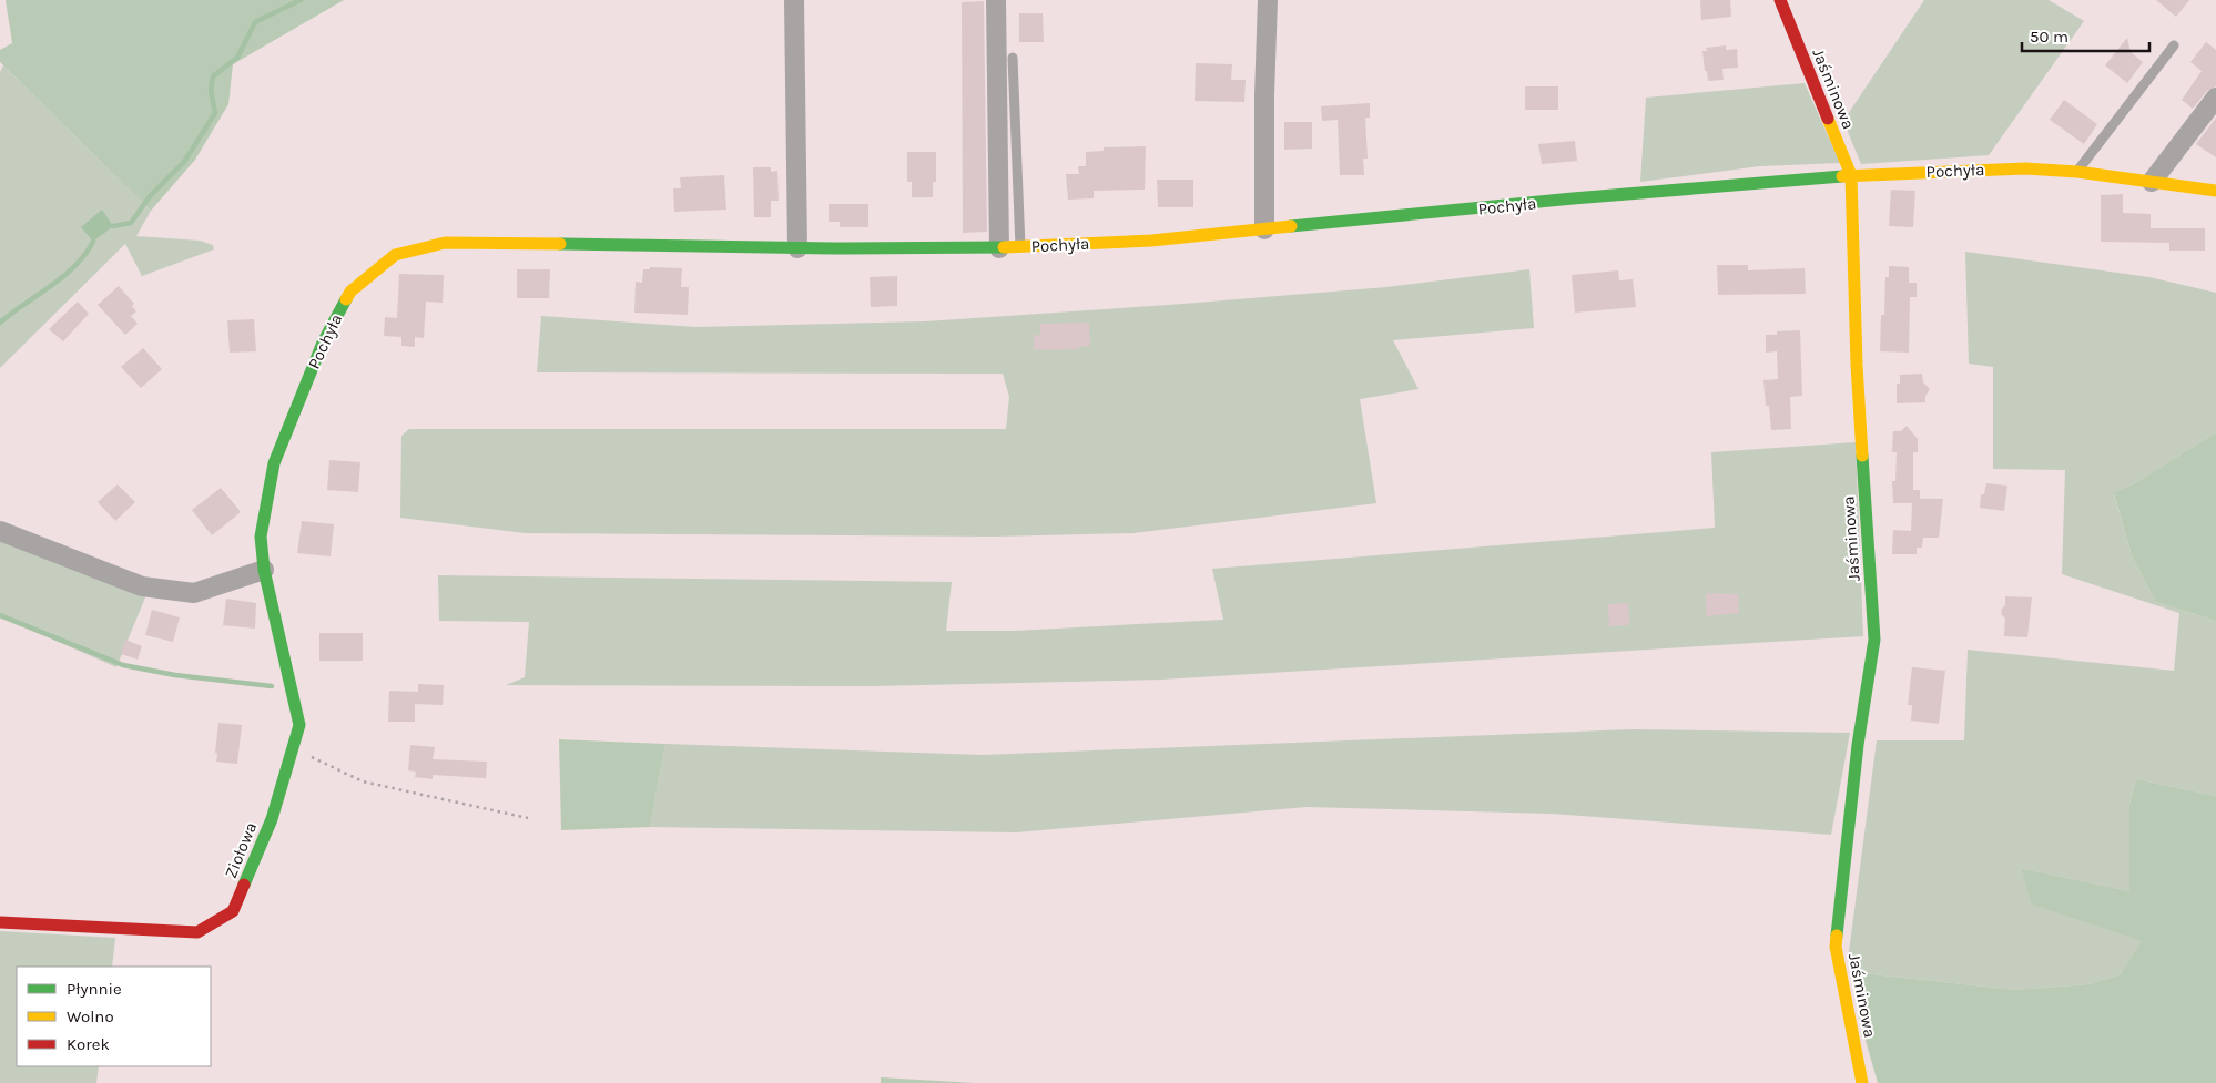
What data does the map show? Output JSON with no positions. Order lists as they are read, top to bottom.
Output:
{
  "streets": {
    "street": ["Jaśminowa", "Pochyła", "Ziołowa"]
  },
  "crossings": [
    ["Jaśminowa", "Pochyła"],
    ["Pochyła", "Ziołowa"]
  ],
  "legend": ["Płynnie", "Wolno", "Korek"],
  "scale_bar": "50 m"
}
